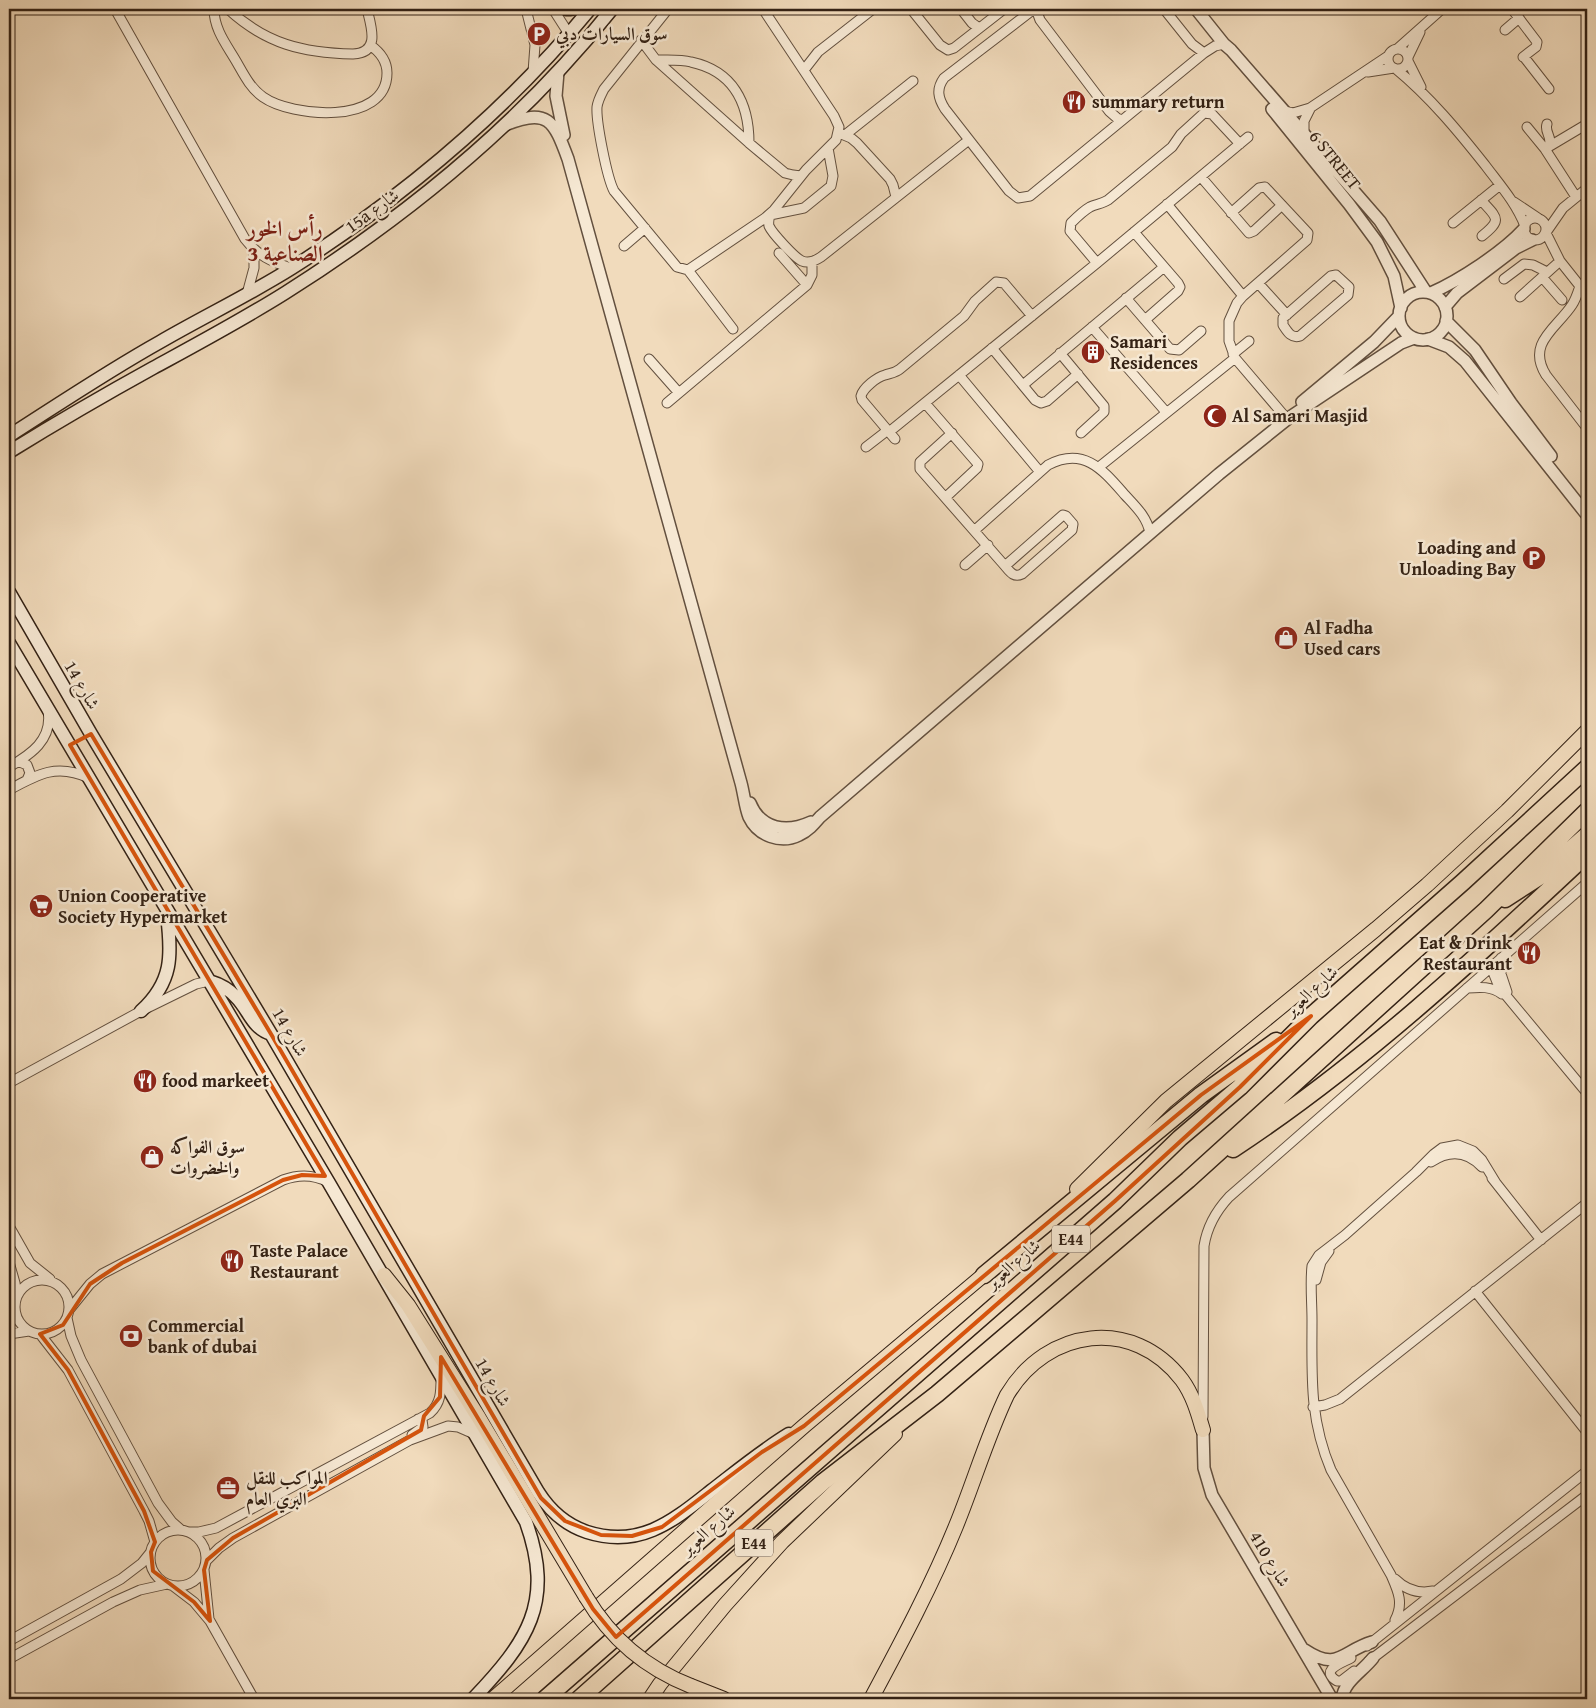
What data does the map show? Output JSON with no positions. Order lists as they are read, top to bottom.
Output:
{
  "streets": {
    "highway": ["شارع العوير", "E44"],
    "main road": ["15a شارع", "شارع 14"],
    "street": ["6 STREET", "شارع 410"]
  },
  "districts": ["رأس الخور الصناعية 3"],
  "places": {
    "parking": ["سوق السيارات دبي", "Loading and Unloading Bay"],
    "restaurant": [
      "summary return",
      "Eat & Drink Restaurant",
      "food markeet",
      "Taste Palace Restaurant"
    ],
    "building": ["Samari Residences"],
    "mosque": ["Al Samari Masjid"],
    "shop": ["Al Fadha Used cars", "سوق الفواكه والخضروات"],
    "supermarket": ["Union Cooperative Society Hypermarket"],
    "bank": ["Commercial bank of dubai"],
    "office": ["المواكب للنقل البري العام"]
  }
}
